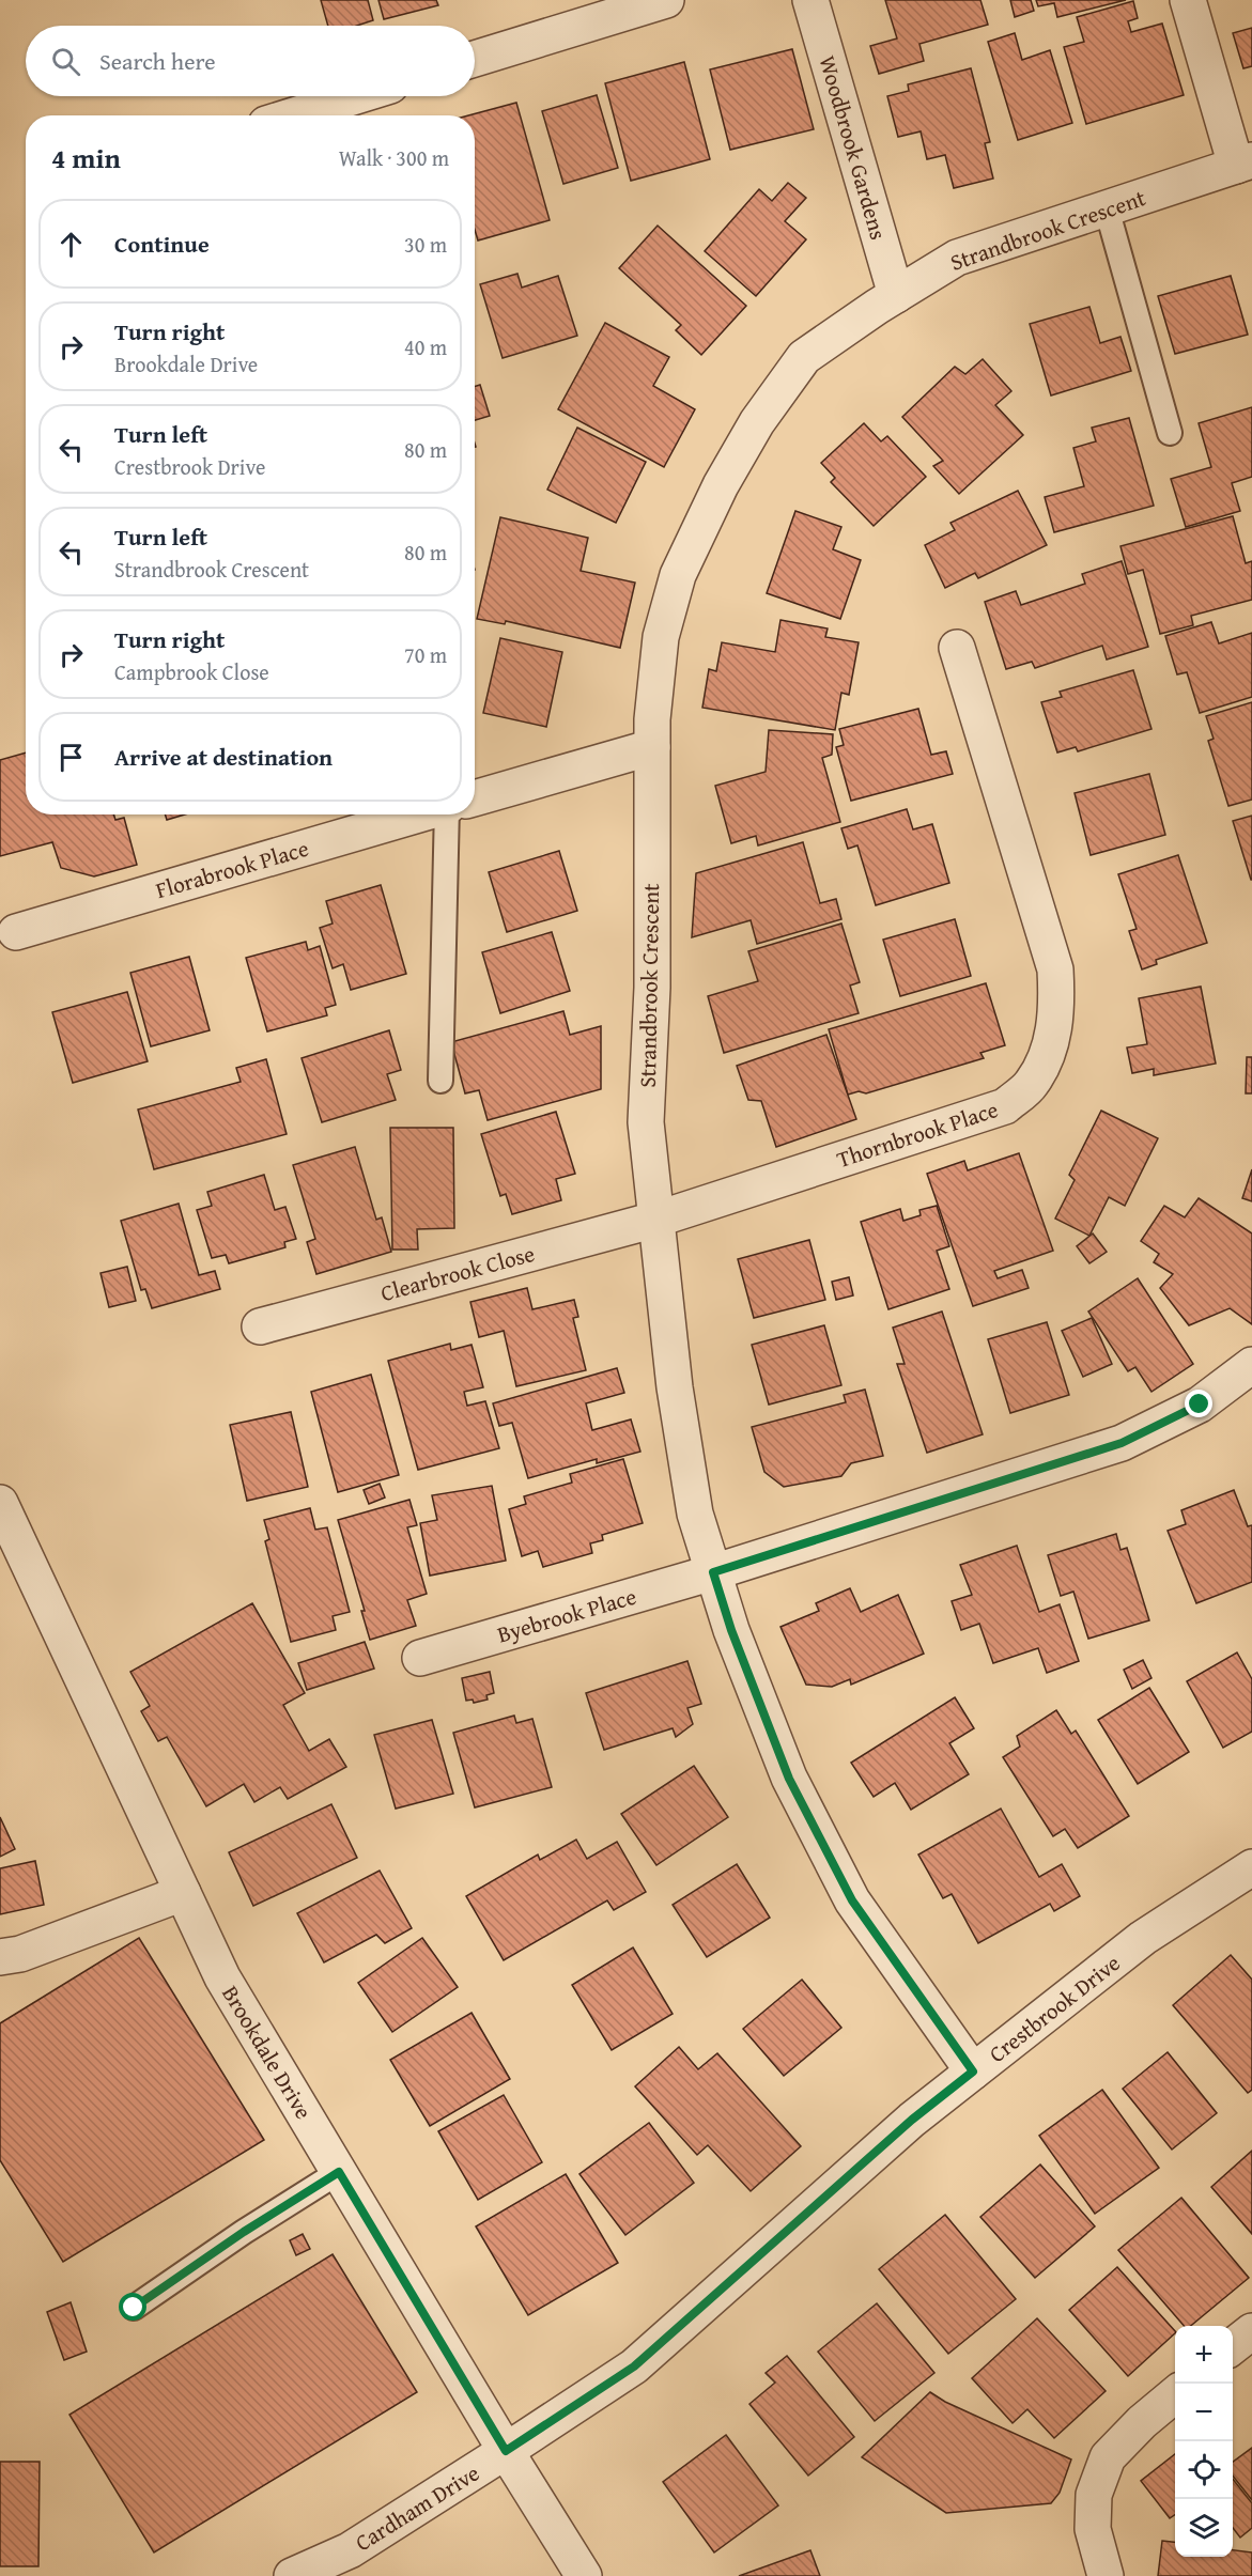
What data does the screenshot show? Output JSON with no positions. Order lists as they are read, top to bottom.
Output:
{
  "streets": {
    "street": [
      "Woodbrook Gardens",
      "Strandbrook Crescent",
      "Florabrook Place",
      "Thornbrook Place",
      "Clearbrook Close",
      "Byebrook Place",
      "Crestbrook Drive",
      "Brookdale Drive",
      "Cardham Drive"
    ]
  },
  "crossings": [
    ["Woodbrook Gardens", "Strandbrook Crescent"],
    ["Strandbrook Crescent", "Thornbrook Place"],
    ["Strandbrook Crescent", "Clearbrook Close"],
    ["Strandbrook Crescent", "Byebrook Place"],
    ["Strandbrook Crescent", "Crestbrook Drive"],
    ["Thornbrook Place", "Clearbrook Close"],
    ["Crestbrook Drive", "Brookdale Drive"],
    ["Crestbrook Drive", "Cardham Drive"],
    ["Brookdale Drive", "Cardham Drive"]
  ],
  "page": {
    "search": "Search here",
    "heading": ["4 min", "Walk · 300 m"],
    "list": [
      ["Continue", "30 m"],
      ["Turn right", "Brookdale Drive", "40 m"],
      ["Turn left", "Crestbrook Drive", "80 m"],
      ["Turn left", "Strandbrook Crescent", "80 m"],
      ["Turn right", "Campbrook Close", "70 m"],
      "Arrive at destination"
    ],
    "map_buttons": ["+", "−"]
  }
}
